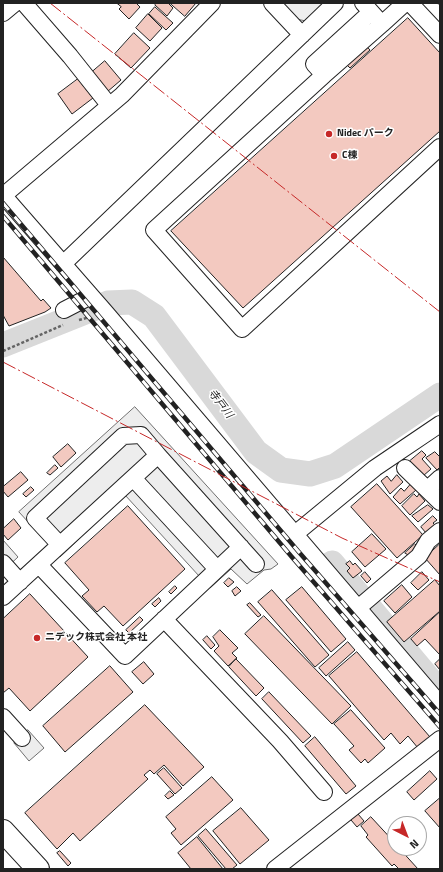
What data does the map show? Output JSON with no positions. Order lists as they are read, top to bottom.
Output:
{
  "water": ["寺戸川"],
  "places": ["Nidec パーク", "C棟", "ニデック株式会社 本社"],
  "north": "bottom right"
}
